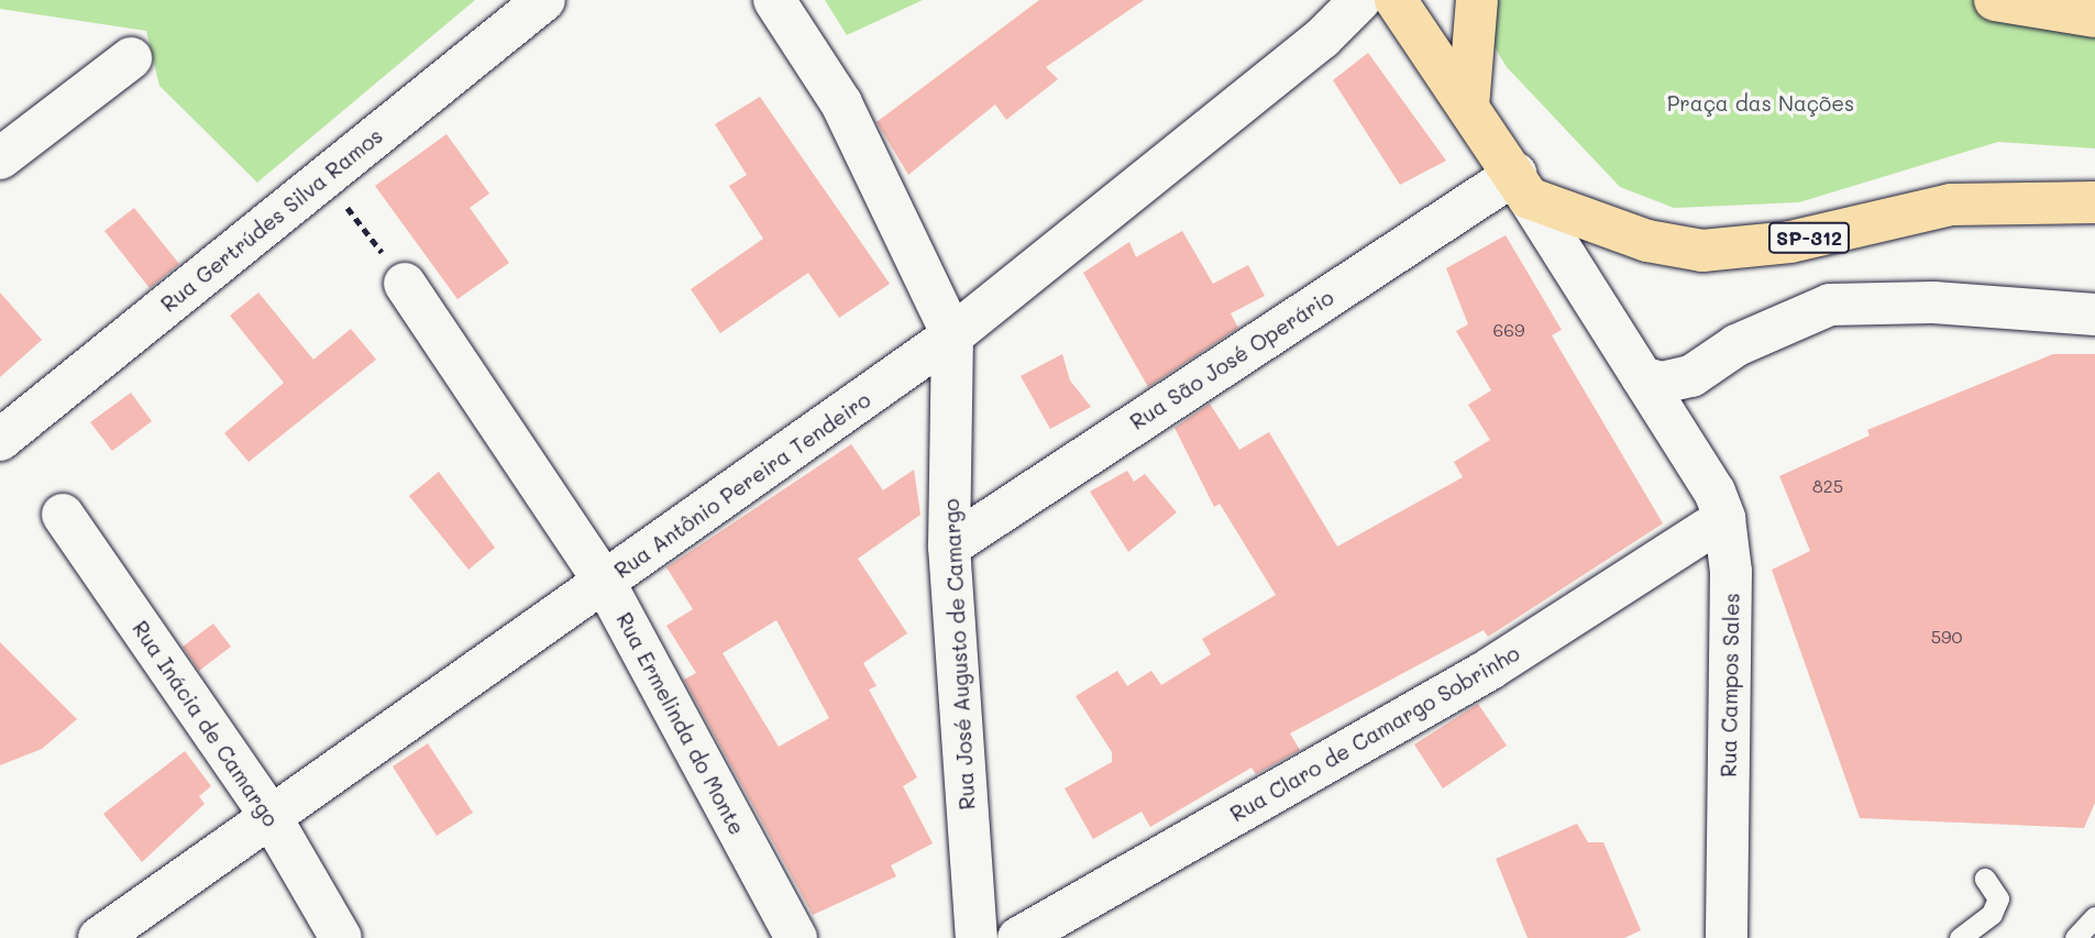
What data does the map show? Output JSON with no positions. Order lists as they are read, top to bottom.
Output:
{
  "streets": {
    "main road": ["SP-312"],
    "street": [
      "Rua Gertrúdes Silva Ramos",
      "Rua São José Operário",
      "Rua Antônio Pereira Tendeiro",
      "Rua José Augusto de Camargo",
      "Rua Campos Sales",
      "Rua Inácia de Camargo",
      "Rua Ermelinda do Monte",
      "Rua Claro de Camargo Sobrinho"
    ]
  },
  "crossings": [
    ["SP-312", "Rua São José Operário"],
    ["Rua São José Operário", "Rua José Augusto de Camargo"],
    ["Rua Antônio Pereira Tendeiro", "Rua José Augusto de Camargo"],
    ["Rua Antônio Pereira Tendeiro", "Rua Inácia de Camargo"],
    ["Rua Antônio Pereira Tendeiro", "Rua Ermelinda do Monte"],
    ["Rua Campos Sales", "Rua Claro de Camargo Sobrinho"]
  ],
  "parks": ["Praça das Nações"],
  "house_numbers": ["669", "825", "590"]
}
